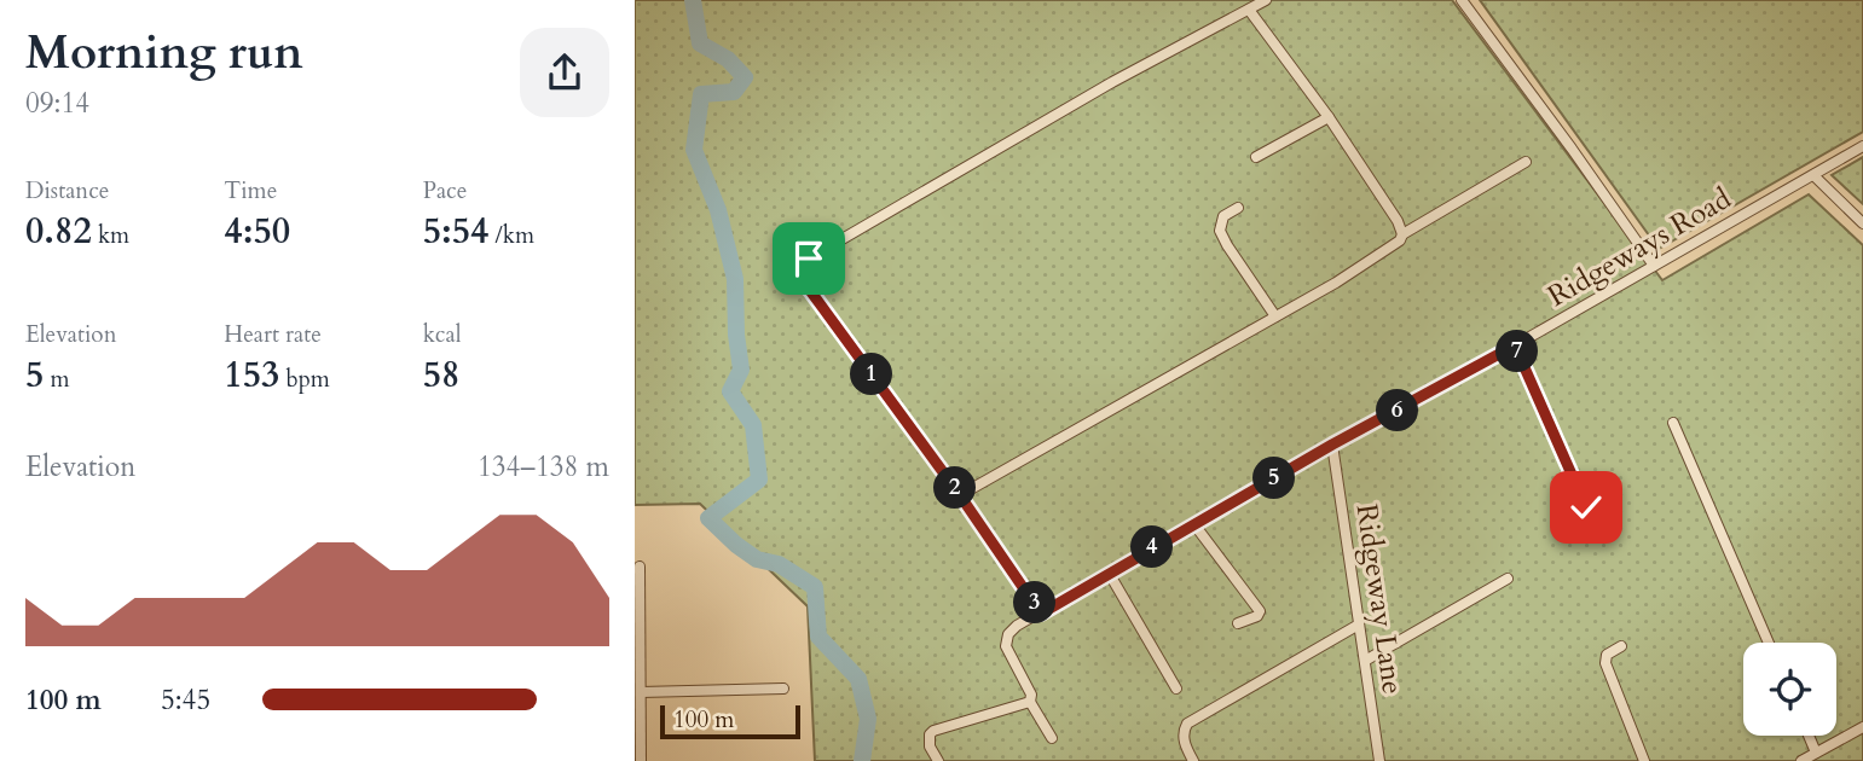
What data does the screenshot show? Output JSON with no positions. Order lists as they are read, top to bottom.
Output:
{
  "streets": {
    "street": ["Ridgeways Road", "Ridgeway Lane"]
  },
  "crossings": [
    ["Ridgeways Road", "Ridgeway Lane"]
  ],
  "scale_bar": "100 m",
  "page": {
    "heading": ["Morning run", "09:14"],
    "stats": [
      ["Distance", "0.82 km"],
      ["Time", "4:50"],
      ["Pace", "5:54 /km"],
      ["Elevation", "5 m"],
      ["Heart rate", "153 bpm"],
      ["kcal", "58"]
    ],
    "pins": [
      "7",
      "1",
      "6",
      "5",
      "2",
      "4",
      "3"
    ],
    "chart": ["Elevation", "134–138 m"],
    "list": [
      {
        "name": "100 m",
        "note": "5:45"
      }
    ],
    "scale": "100 m"
  }
}
